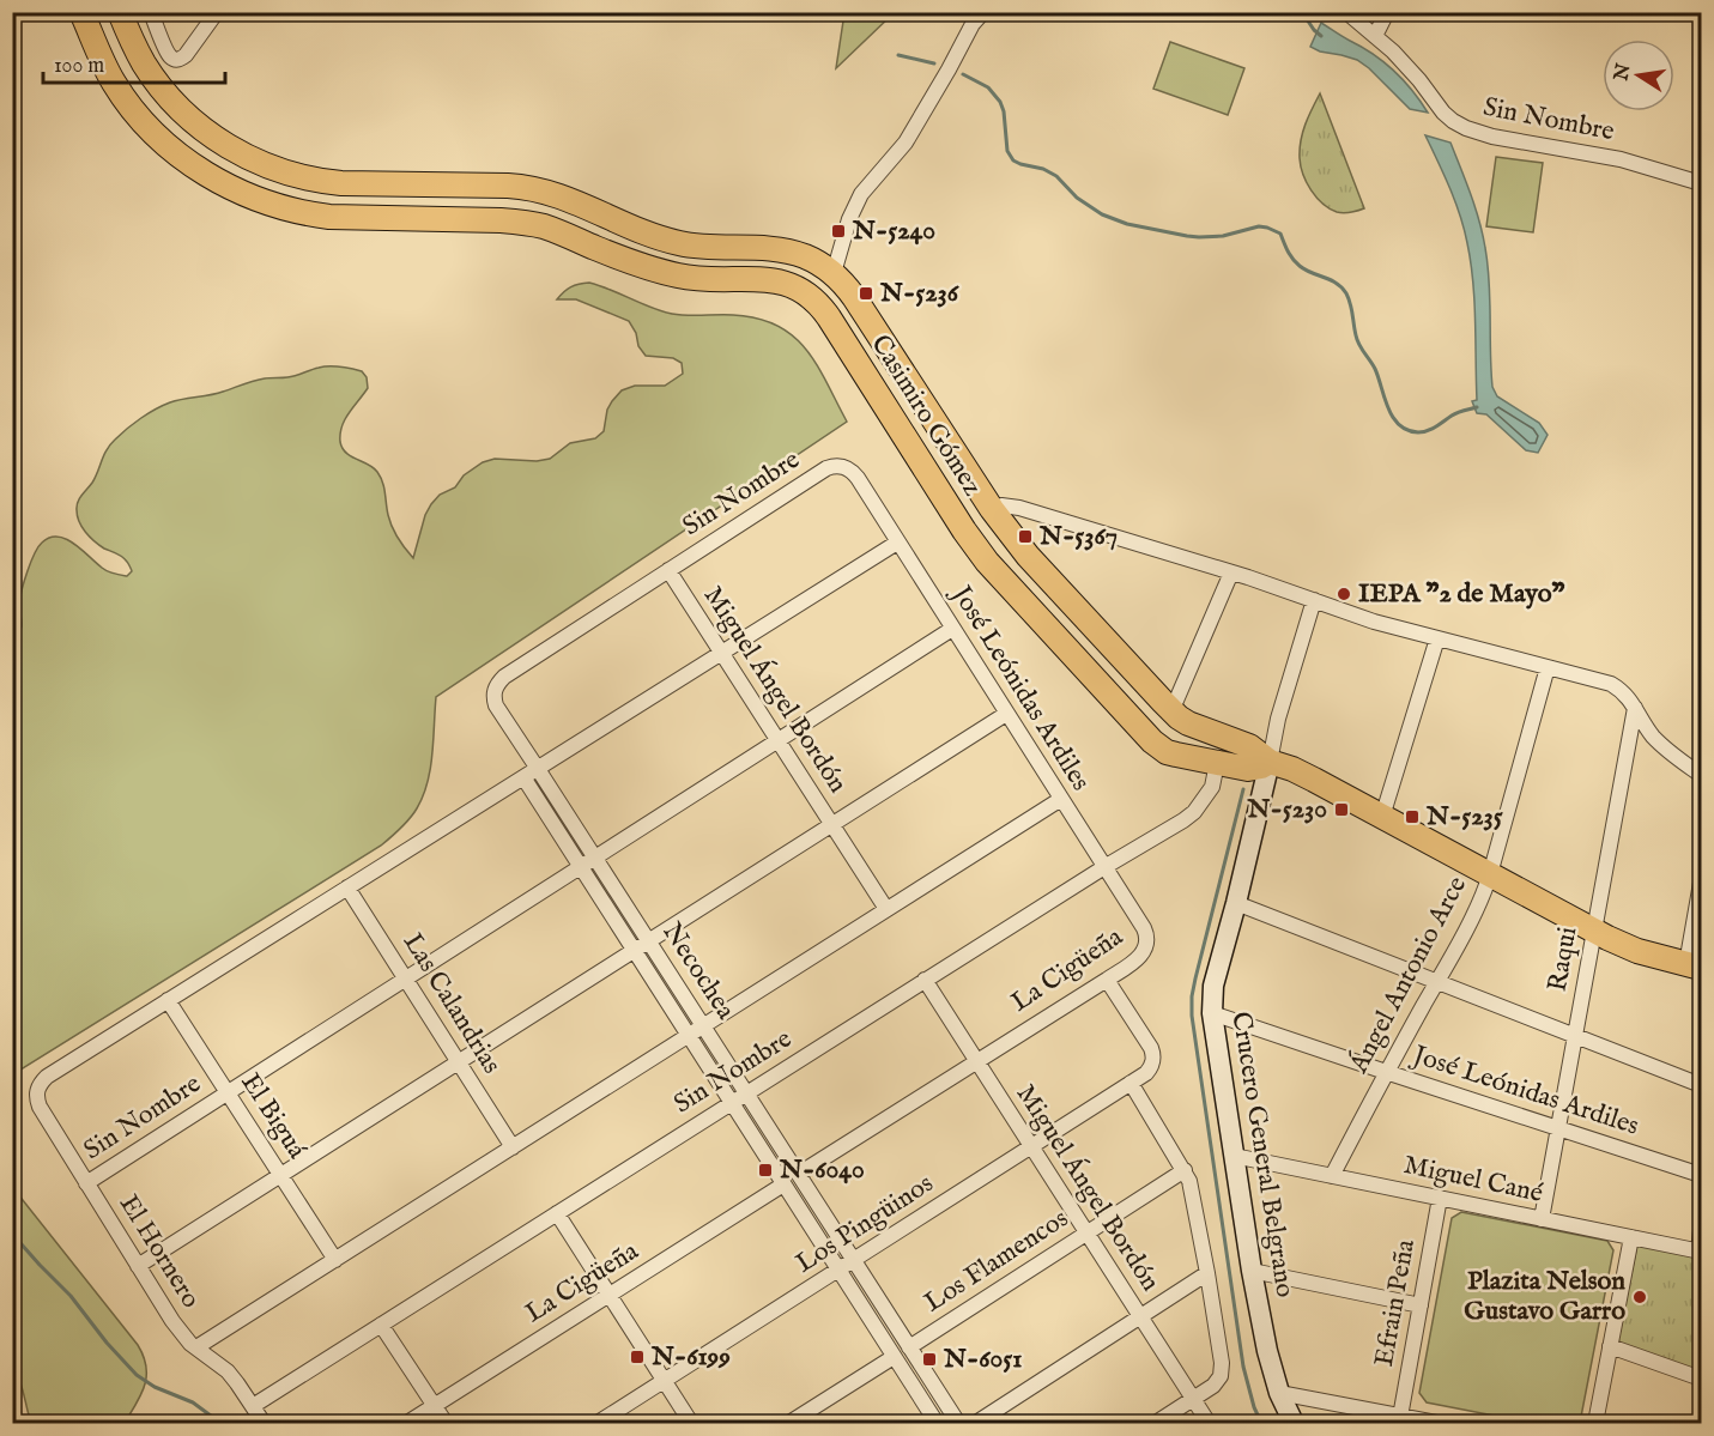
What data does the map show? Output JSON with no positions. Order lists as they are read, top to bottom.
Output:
{
  "streets": {
    "main road": ["Casimiro Gómez"],
    "street": [
      "Sin Nombre",
      "José Leónidas Ardiles",
      "Miguel Ángel Bordón",
      "Raqui",
      "La Cigüeña",
      "Necochea",
      "Ángel Antonio Arce",
      "Las Calandrias",
      "El Biguá",
      "Crucero General Belgrano",
      "Miguel Cané",
      "Los Pingüinos",
      "El Hornero",
      "Los Flamencos",
      "Efrain Peña"
    ]
  },
  "crossings": [
    ["Sin Nombre", "Casimiro Gómez"],
    ["Sin Nombre", "José Leónidas Ardiles"],
    ["Sin Nombre", "Miguel Ángel Bordón"],
    ["Sin Nombre", "Necochea"],
    ["Sin Nombre", "Las Calandrias"],
    ["Sin Nombre", "El Biguá"],
    ["Sin Nombre", "El Hornero"],
    ["Casimiro Gómez", "Raqui"],
    ["Casimiro Gómez", "Ángel Antonio Arce"],
    ["Casimiro Gómez", "Crucero General Belgrano"],
    ["José Leónidas Ardiles", "Raqui"],
    ["José Leónidas Ardiles", "La Cigüeña"],
    ["José Leónidas Ardiles", "Ángel Antonio Arce"],
    ["José Leónidas Ardiles", "Crucero General Belgrano"],
    ["Miguel Ángel Bordón", "La Cigüeña"],
    ["Miguel Ángel Bordón", "Los Pingüinos"],
    ["Miguel Ángel Bordón", "Los Flamencos"],
    ["Raqui", "Miguel Cané"],
    ["La Cigüeña", "Necochea"],
    ["La Cigüeña", "Los Pingüinos"],
    ["Necochea", "Los Pingüinos"],
    ["Necochea", "Los Flamencos"],
    ["Ángel Antonio Arce", "Miguel Cané"],
    ["El Biguá", "El Hornero"],
    ["Crucero General Belgrano", "Miguel Cané"],
    ["Miguel Cané", "Efrain Peña"]
  ],
  "places": {
    "transit": [
      "N-5240",
      "N-5236",
      "N-5367",
      "N-5230",
      "N-5235",
      "N-6040",
      "N-6199",
      "N-6051"
    ],
    "other": ["IEPA \"2 de Mayo\"", "Plazita Nelson Gustavo Garro"]
  },
  "scale_bar": "100 m",
  "north": "left"
}
